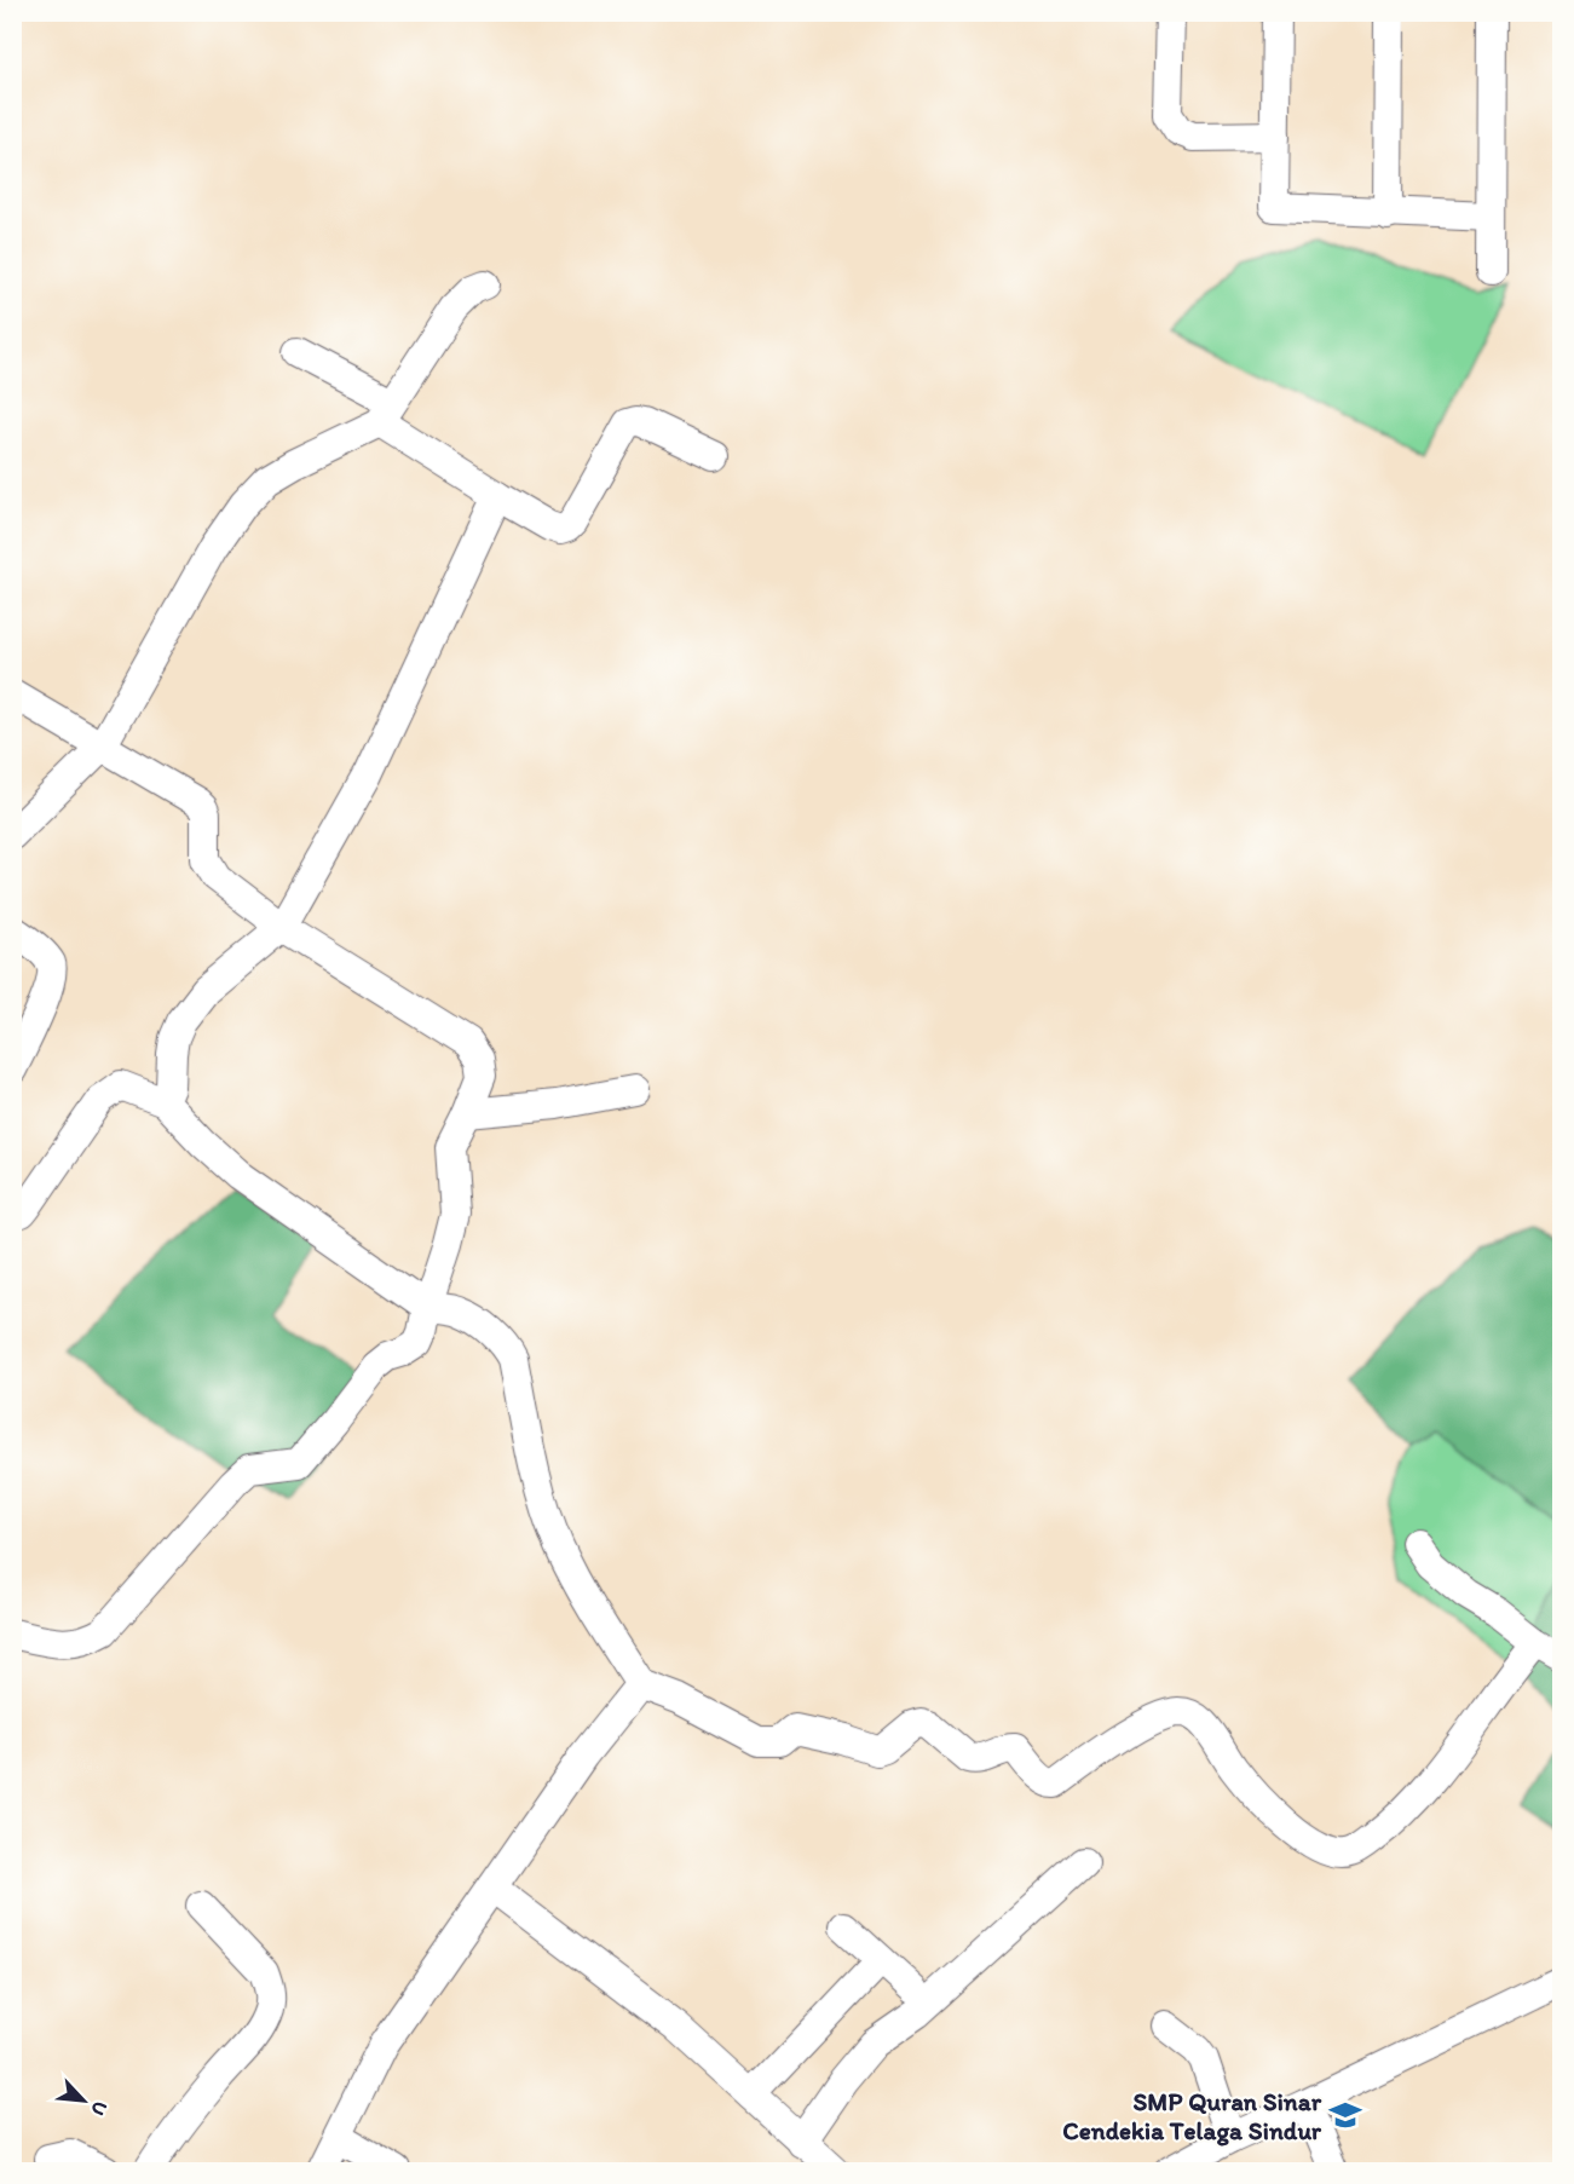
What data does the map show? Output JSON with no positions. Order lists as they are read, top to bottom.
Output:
{
  "places": {
    "school or university": ["SMP Quran Sinar Cendekia Telaga Sindur"]
  },
  "north": "bottom right"
}
